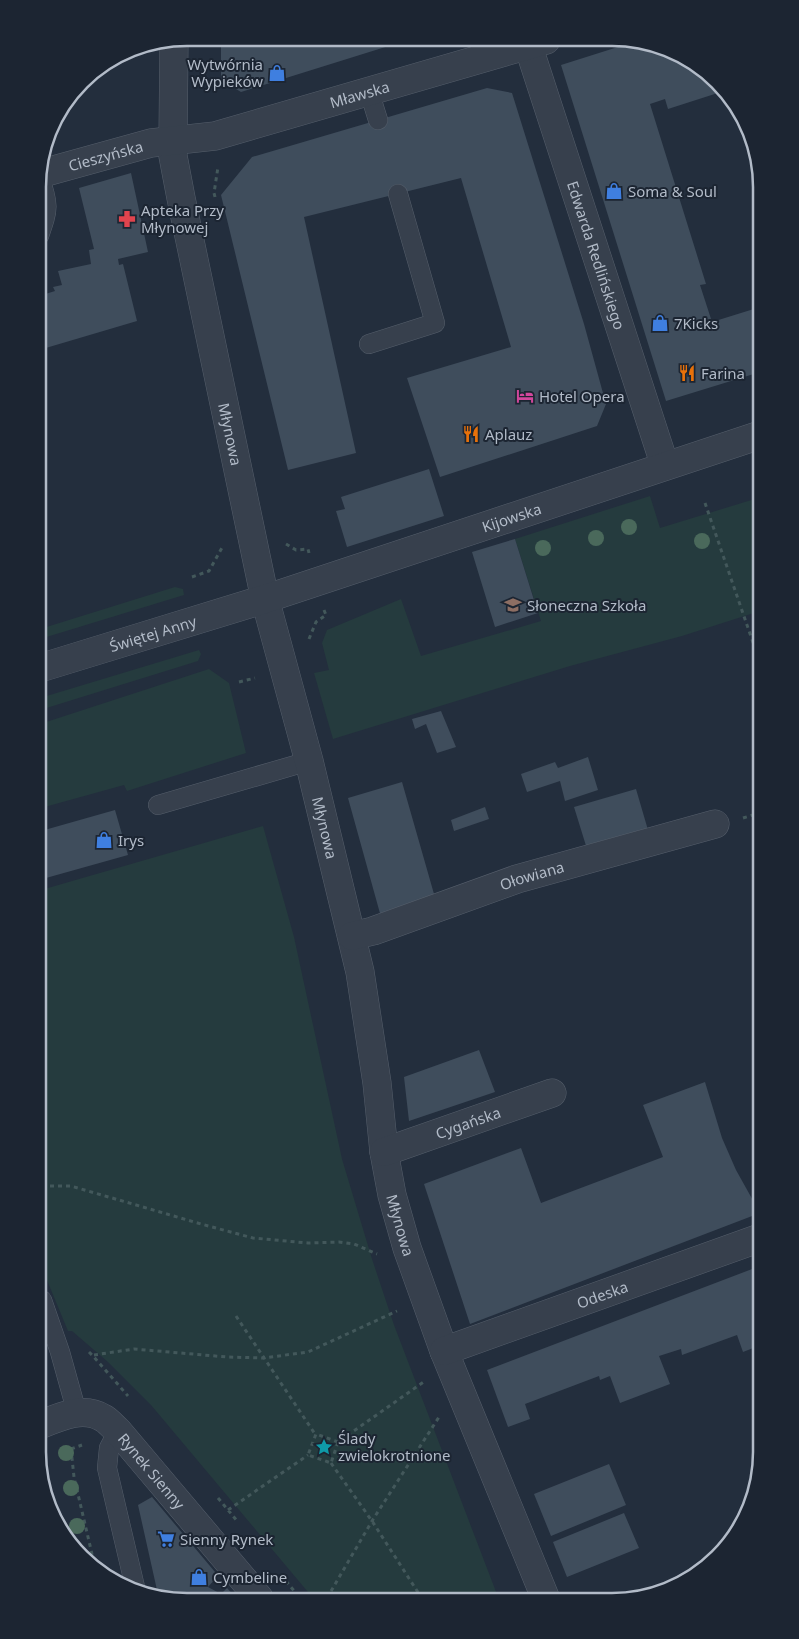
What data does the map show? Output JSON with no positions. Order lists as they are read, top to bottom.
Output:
{
  "streets": {
    "street": [
      "Mławska",
      "Cieszyńska",
      "Edwarda Redlińskiego",
      "Młynowa",
      "Kijowska",
      "Świętej Anny",
      "Ołowiana",
      "Cygańska",
      "Odeska",
      "Rynek Sienny"
    ]
  },
  "crossings": [
    ["Mławska", "Cieszyńska"],
    ["Mławska", "Młynowa"],
    ["Cieszyńska", "Młynowa"],
    ["Edwarda Redlińskiego", "Kijowska"],
    ["Młynowa", "Kijowska"],
    ["Młynowa", "Świętej Anny"],
    ["Młynowa", "Ołowiana"],
    ["Młynowa", "Cygańska"],
    ["Młynowa", "Odeska"],
    ["Kijowska", "Świętej Anny"]
  ],
  "places": {
    "shop": [
      "Wytwórnia Wypieków",
      "Soma & Soul",
      "7Kicks",
      "Irys",
      "Cymbeline"
    ],
    "pharmacy": ["Apteka Przy Młynowej"],
    "restaurant": ["Farina", "Aplauz"],
    "hotel": ["Hotel Opera"],
    "school or university": ["Słoneczna Szkoła"],
    "place": ["Ślady zwielokrotnione"],
    "supermarket": ["Sienny Rynek"]
  }
}
